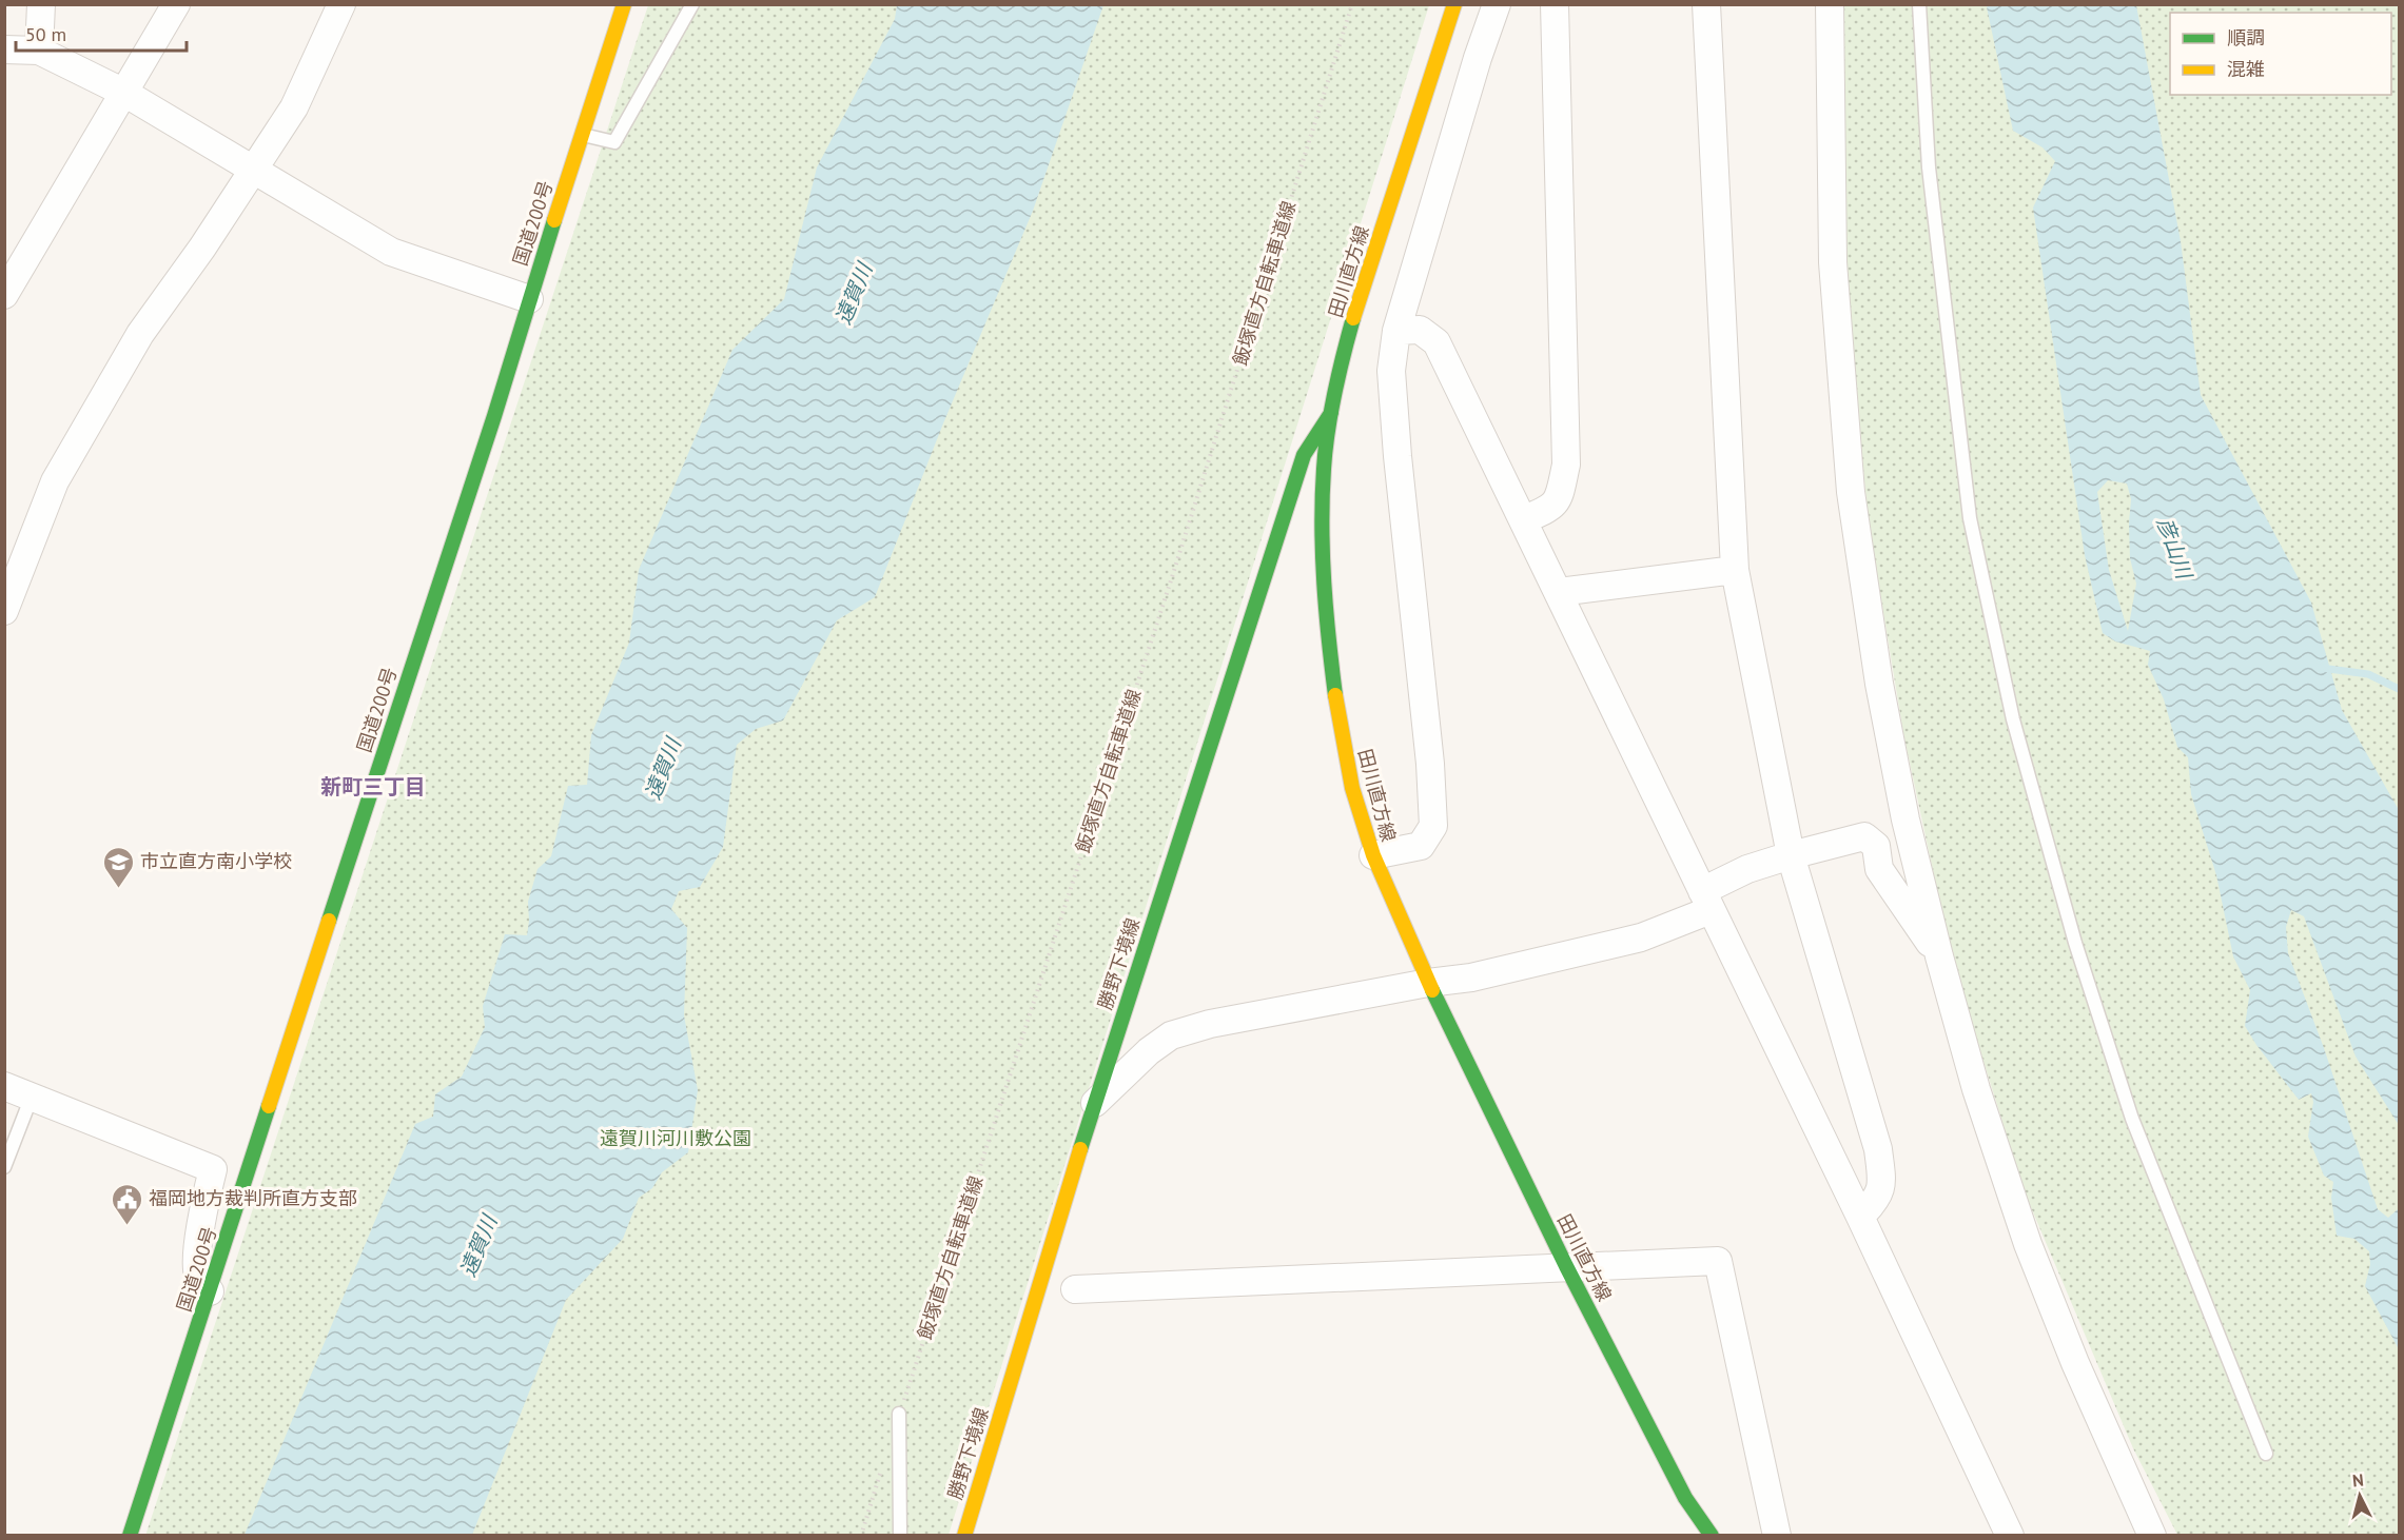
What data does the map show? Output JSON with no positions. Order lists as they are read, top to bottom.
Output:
{
  "streets": {
    "main road": ["国道200号", "田川直方線", "勝野下境線"],
    "path": ["飯塚直方自転車道線"]
  },
  "crossings": [
    ["田川直方線", "勝野下境線"]
  ],
  "districts": ["新町三丁目"],
  "water": ["遠賀川", "彦山川"],
  "parks": ["遠賀川河川敷公園"],
  "places": {
    "school or university": ["市立直方南小学校"],
    "public building": ["福岡地方裁判所直方支部"]
  },
  "legend": ["順調", "混雑"],
  "scale_bar": "50 m",
  "north": "top"
}
